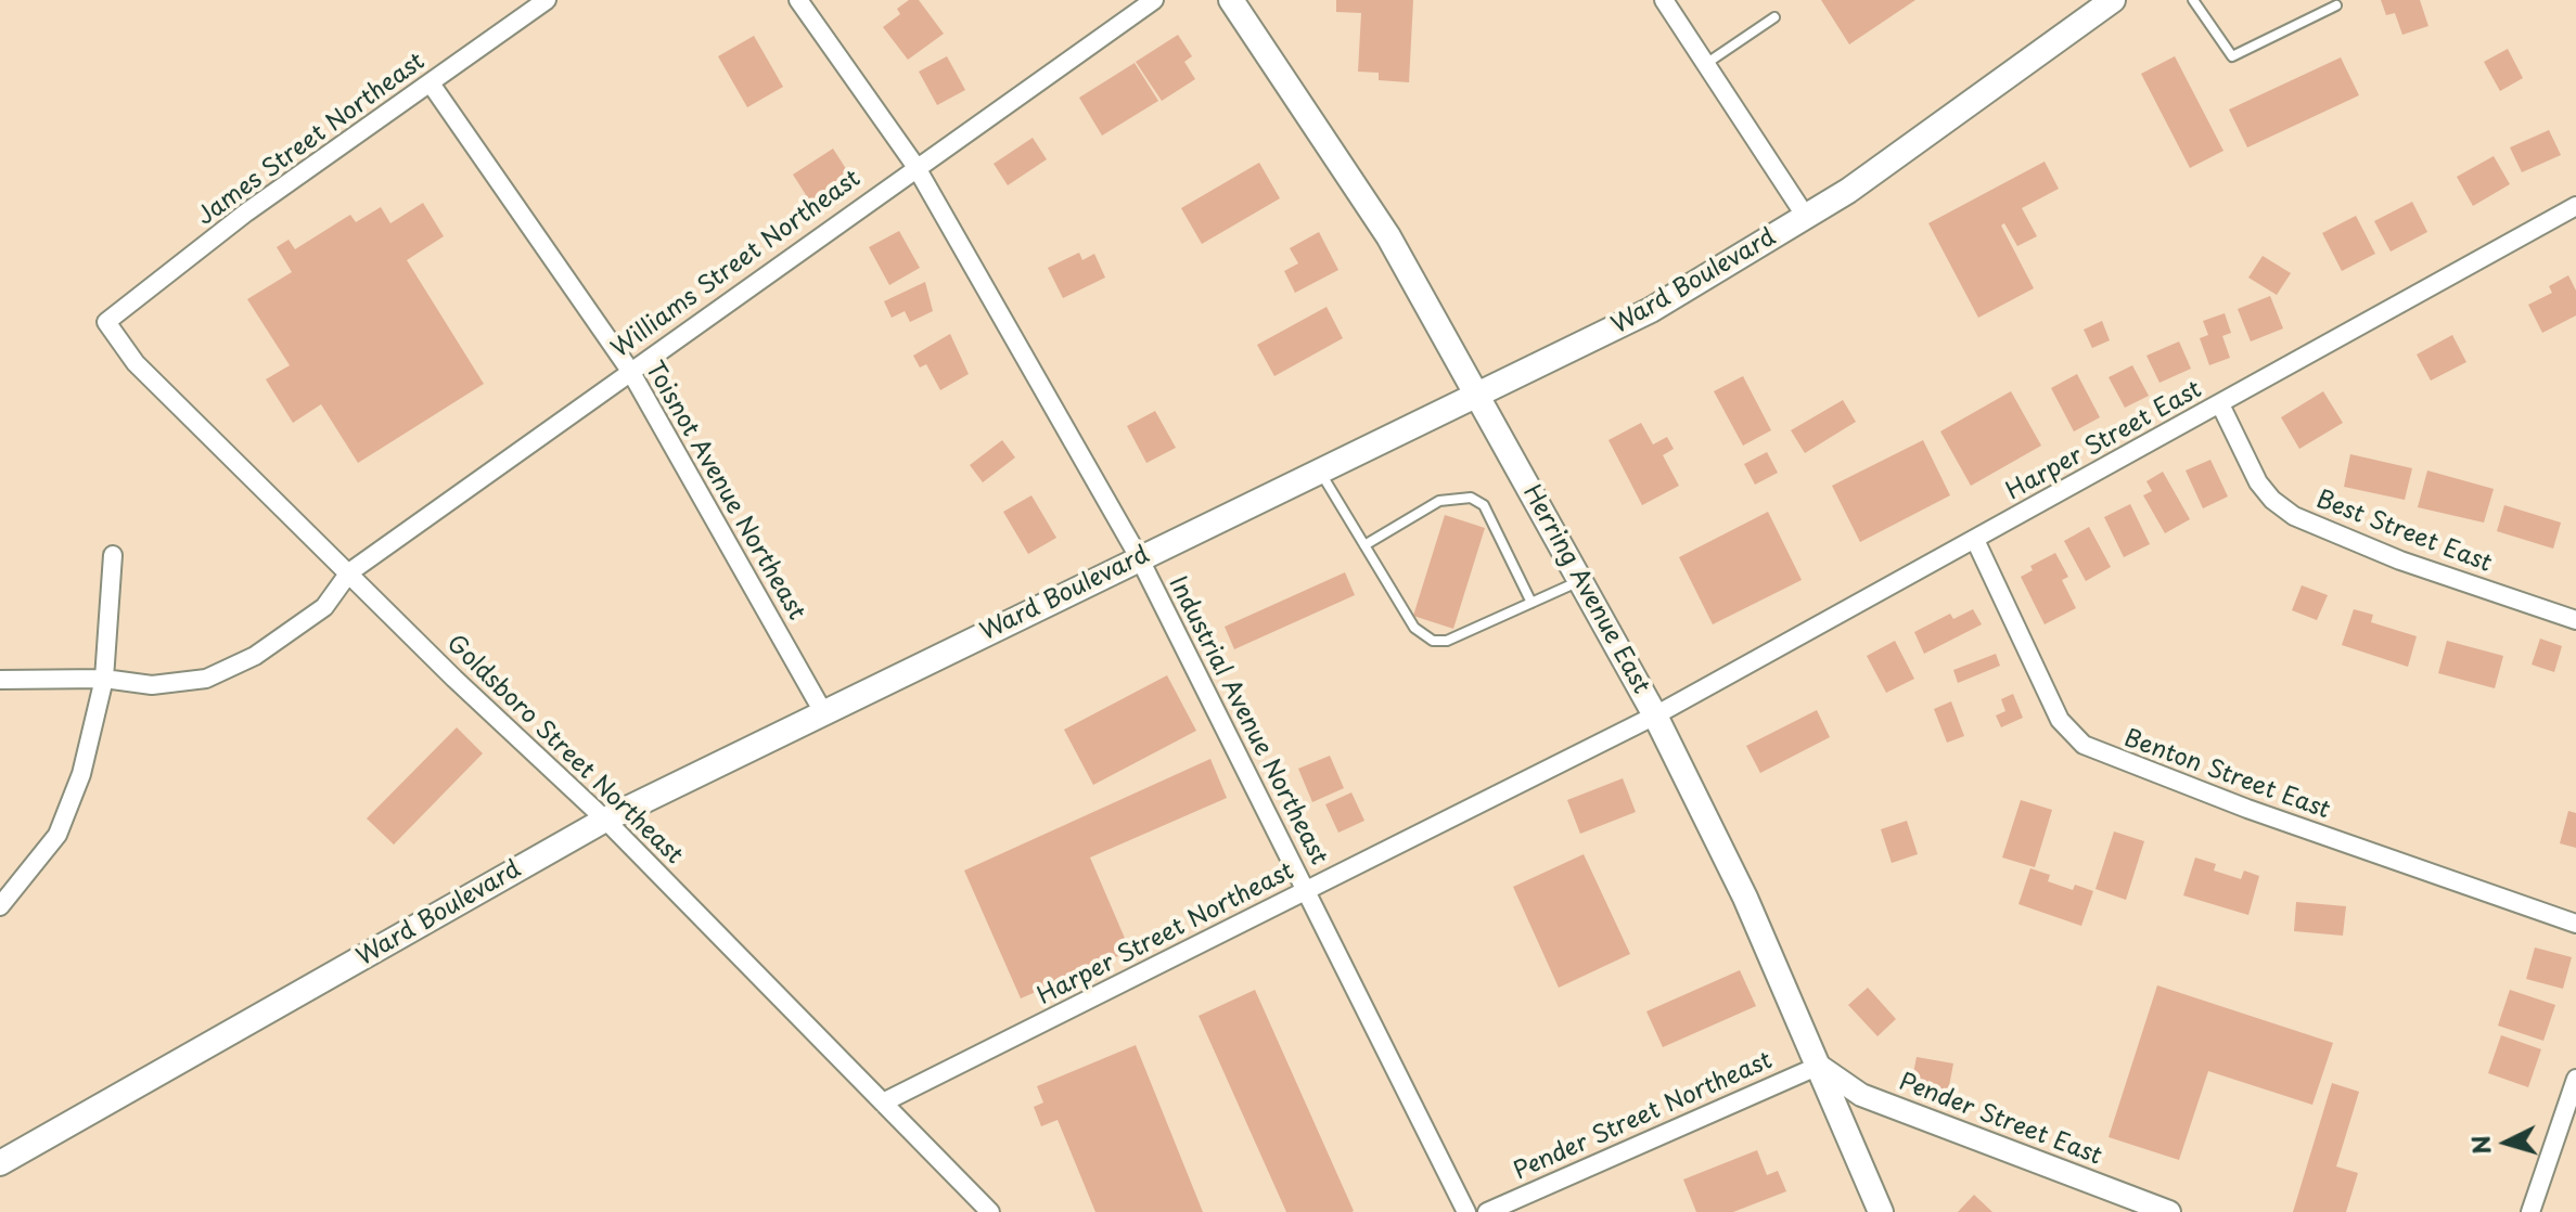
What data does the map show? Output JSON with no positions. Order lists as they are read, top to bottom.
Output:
{
  "streets": {
    "main road": ["Ward Boulevard", "Herring Avenue East"],
    "street": [
      "James Street Northeast",
      "Williams Street Northeast",
      "Harper Street East",
      "Toisnot Avenue Northeast",
      "Best Street East",
      "Industrial Avenue Northeast",
      "Goldsboro Street Northeast",
      "Benton Street East",
      "Harper Street Northeast",
      "Pender Street Northeast",
      "Pender Street East"
    ]
  },
  "crossings": [
    ["James Street Northeast", "Toisnot Avenue Northeast"],
    ["James Street Northeast", "Goldsboro Street Northeast"],
    ["Williams Street Northeast", "Toisnot Avenue Northeast"],
    ["Williams Street Northeast", "Industrial Avenue Northeast"],
    ["Williams Street Northeast", "Goldsboro Street Northeast"],
    ["Ward Boulevard", "Toisnot Avenue Northeast"],
    ["Ward Boulevard", "Herring Avenue East"],
    ["Ward Boulevard", "Industrial Avenue Northeast"],
    ["Ward Boulevard", "Goldsboro Street Northeast"],
    ["Harper Street East", "Best Street East"],
    ["Harper Street East", "Herring Avenue East"],
    ["Harper Street East", "Benton Street East"],
    ["Harper Street East", "Harper Street Northeast"],
    ["Herring Avenue East", "Harper Street Northeast"],
    ["Herring Avenue East", "Pender Street Northeast"],
    ["Herring Avenue East", "Pender Street East"],
    ["Industrial Avenue Northeast", "Harper Street Northeast"],
    ["Goldsboro Street Northeast", "Harper Street Northeast"],
    ["Pender Street Northeast", "Pender Street East"]
  ],
  "north": "left"
}
